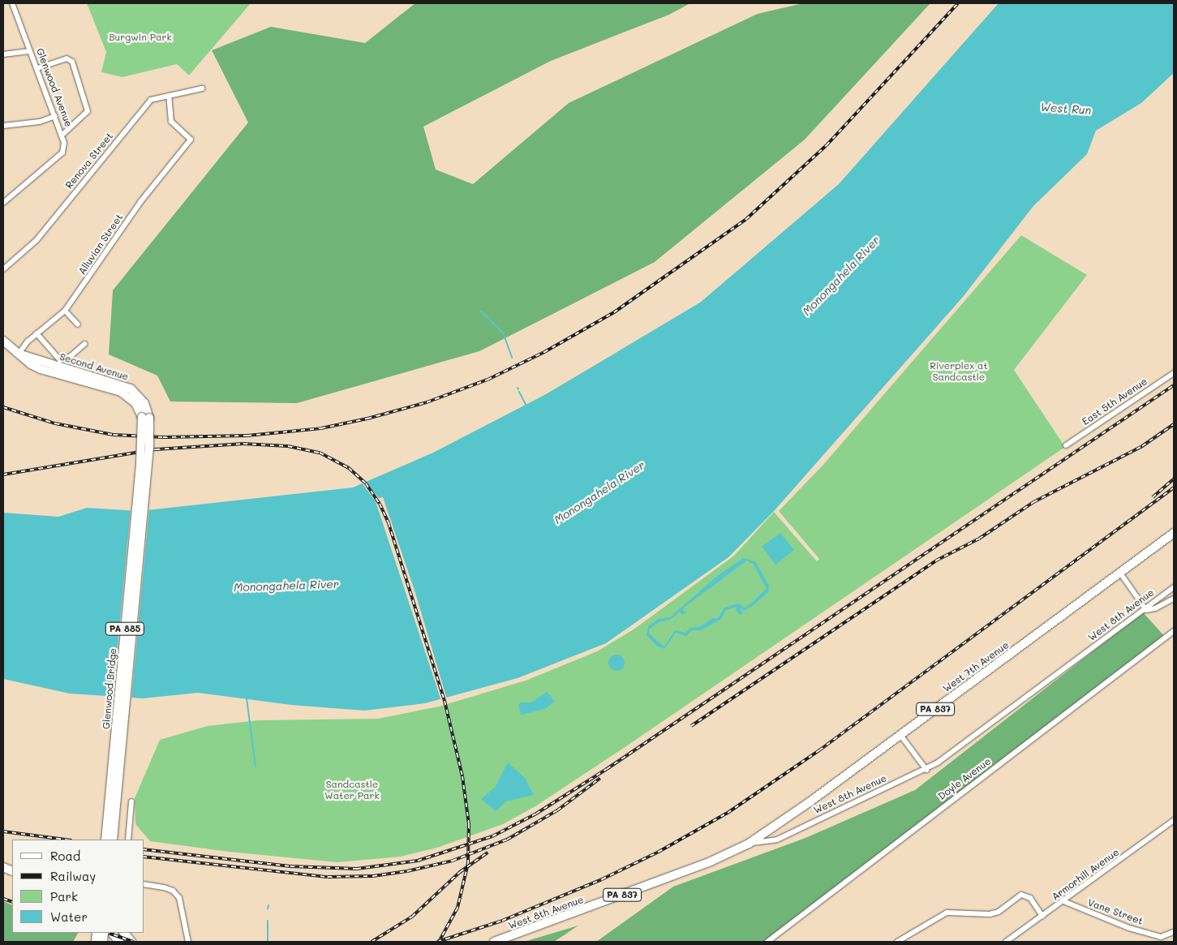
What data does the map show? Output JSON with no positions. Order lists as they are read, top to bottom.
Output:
{
  "streets": {
    "main road": [
      "Second Avenue",
      "West 8th Avenue",
      "PA 885",
      "West 7th Avenue",
      "Glenwood Bridge",
      "PA 837"
    ],
    "street": [
      "Glenwood Avenue",
      "Renova Street",
      "Alluvian Street",
      "East 5th Avenue",
      "Doyle Avenue",
      "Armorhill Avenue",
      "Vane Street"
    ]
  },
  "crossings": [
    ["Renova Street", "Alluvian Street"],
    ["Alluvian Street", "Second Avenue"],
    ["Second Avenue", "Glenwood Bridge"],
    ["West 8th Avenue", "West 7th Avenue"],
    ["Armorhill Avenue", "Vane Street"]
  ],
  "water": ["West Run", "Monongahela River"],
  "parks": ["Burgwin Park", "Riverplex at Sandcastle", "Sandcastle Water Park"],
  "legend": [
    "Road",
    "Railway",
    "Park",
    "Water"
  ]
}
